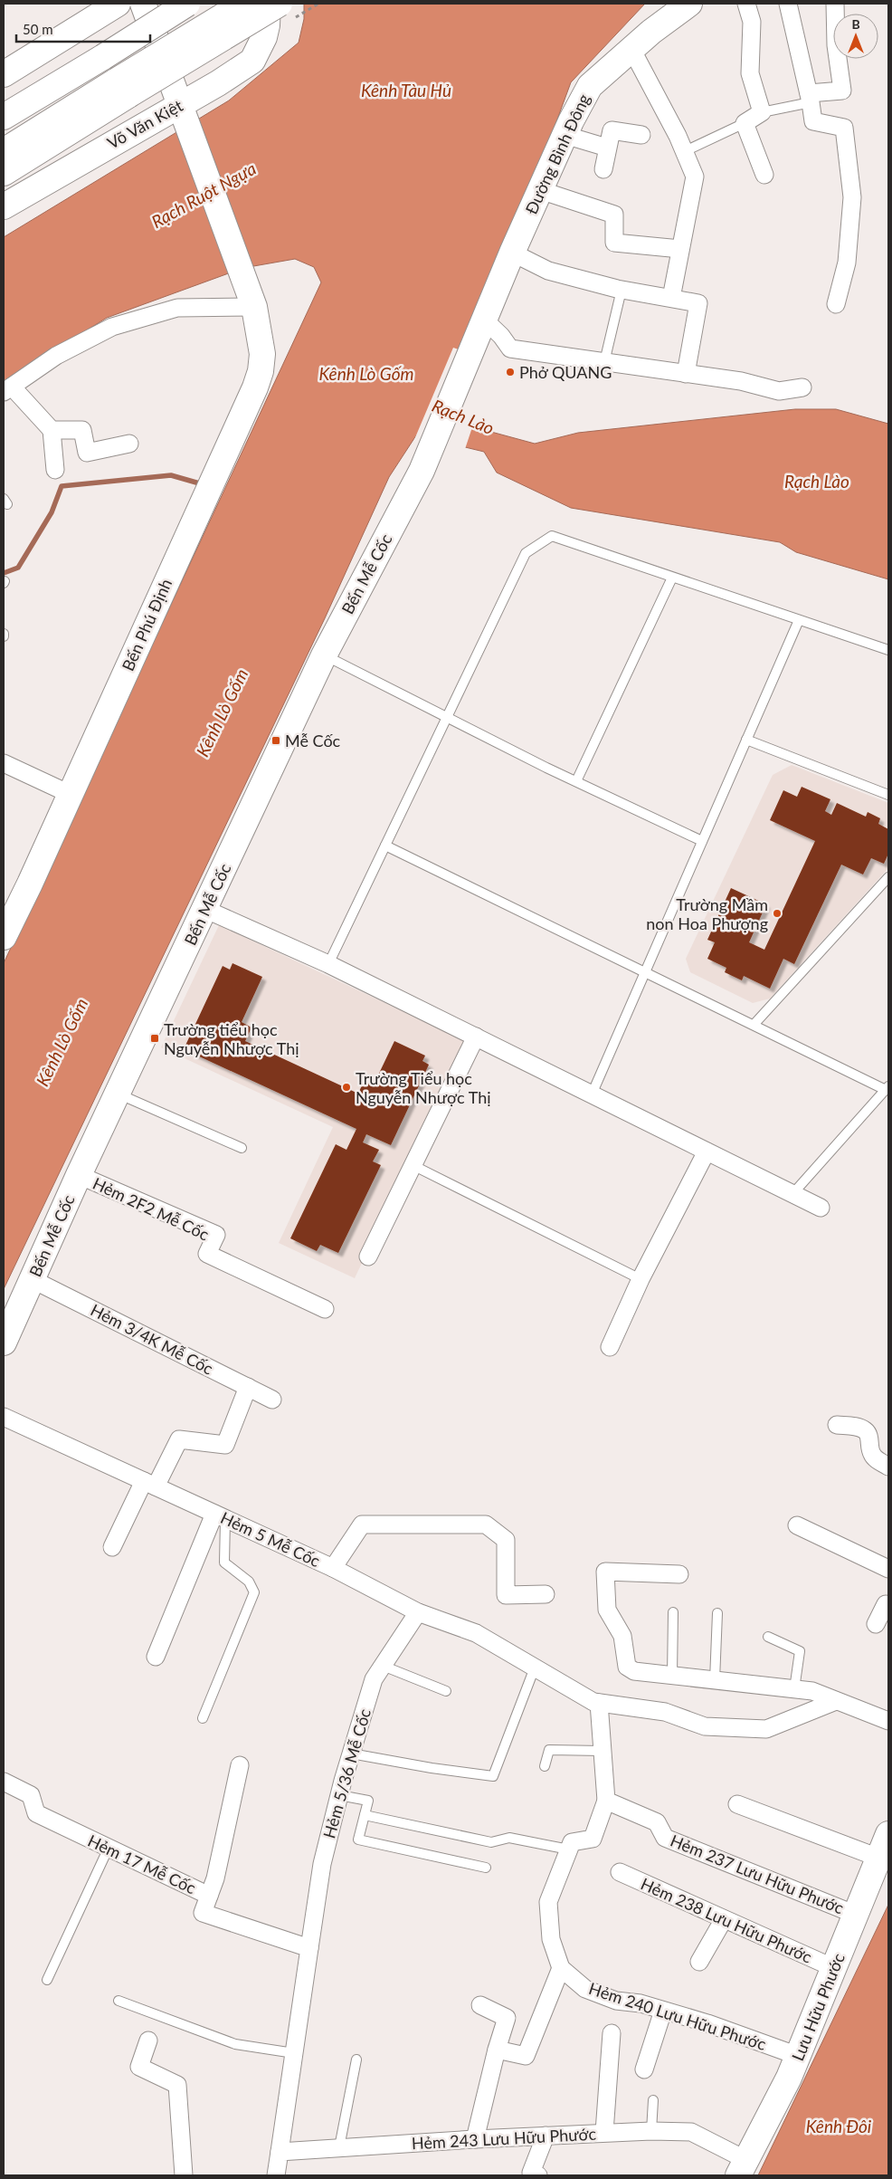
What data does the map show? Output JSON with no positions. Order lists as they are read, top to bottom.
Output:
{
  "streets": {
    "main road": [
      "Võ Văn Kiệt",
      "Đường Bình Đông",
      "Bến Mễ Cốc",
      "Bến Phú Định",
      "Lưu Hữu Phước"
    ],
    "street": [
      "Hẻm 2F2 Mễ Cốc",
      "Hẻm 3/4K Mễ Cốc",
      "Hẻm 5 Mễ Cốc",
      "Hẻm 5/36 Mễ Cốc",
      "Hẻm 17 Mễ Cốc",
      "Hẻm 237 Lưu Hữu Phước",
      "Hẻm 238 Lưu Hữu Phước",
      "Hẻm 240 Lưu Hữu Phước",
      "Hẻm 243 Lưu Hữu Phước"
    ]
  },
  "crossings": [
    ["Võ Văn Kiệt", "Bến Phú Định"],
    ["Đường Bình Đông", "Bến Mễ Cốc"],
    ["Bến Mễ Cốc", "Hẻm 2F2 Mễ Cốc"],
    ["Bến Mễ Cốc", "Hẻm 3/4K Mễ Cốc"],
    ["Hẻm 5 Mễ Cốc", "Hẻm 5/36 Mễ Cốc"],
    ["Hẻm 5/36 Mễ Cốc", "Hẻm 17 Mễ Cốc"],
    ["Hẻm 237 Lưu Hữu Phước", "Lưu Hữu Phước"],
    ["Hẻm 238 Lưu Hữu Phước", "Lưu Hữu Phước"],
    ["Lưu Hữu Phước", "Hẻm 240 Lưu Hữu Phước"],
    ["Lưu Hữu Phước", "Hẻm 243 Lưu Hữu Phước"]
  ],
  "water": [
    "Kênh Tàu Hủ",
    "Rạch Ruột Ngựa",
    "Kênh Lò Gốm",
    "Rạch Lào",
    "Kênh Đôi"
  ],
  "places": {
    "other": ["Phở QUANG", "Trường Mầm non Hoa Phượng", "Trường Tiểu học Nguyễn Nhược Thị"],
    "transit": ["Mễ Cốc", "Trường tiểu học Nguyễn Nhược Thị"]
  },
  "scale_bar": "50 m",
  "north": "top"
}
